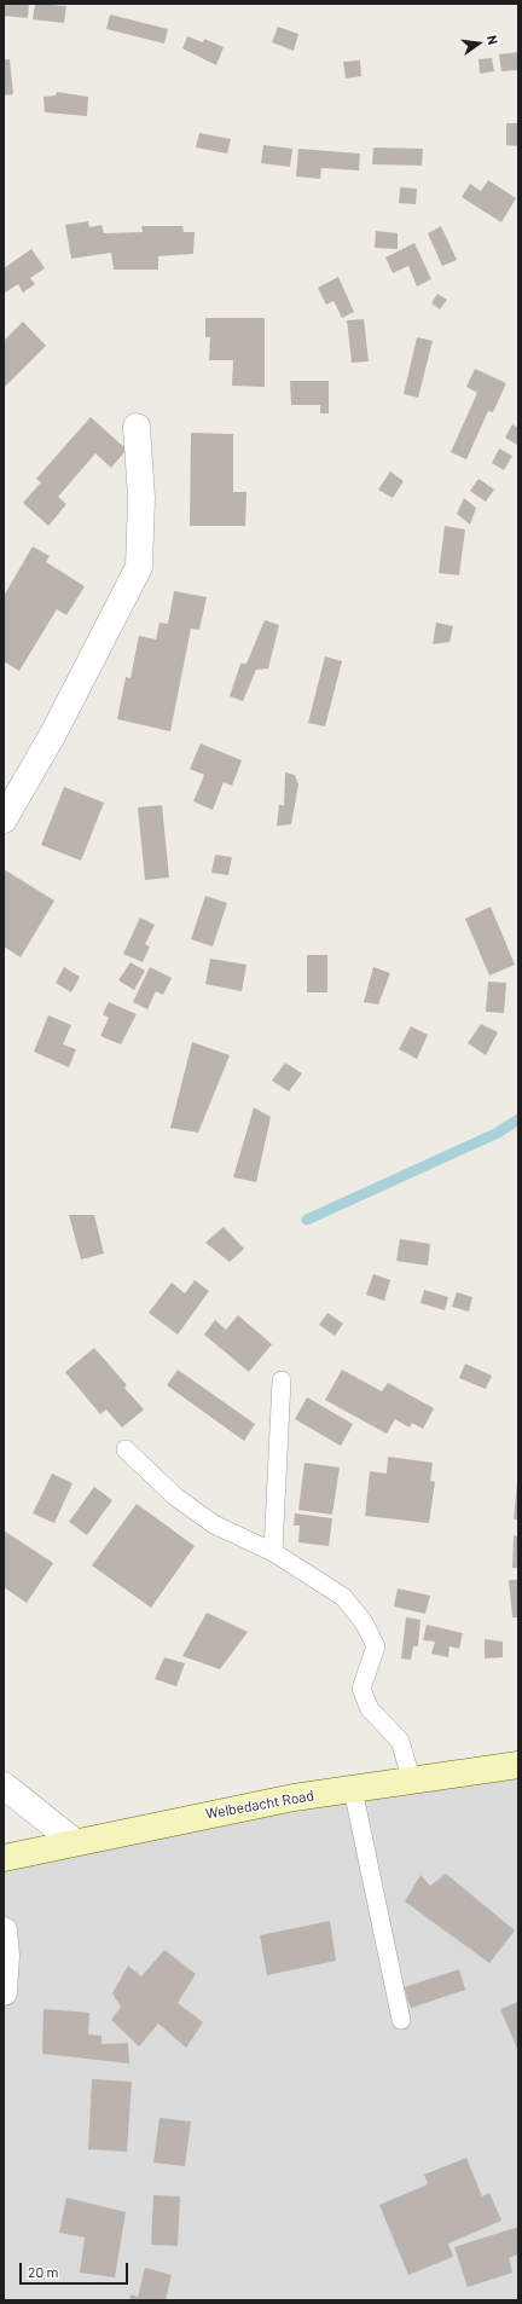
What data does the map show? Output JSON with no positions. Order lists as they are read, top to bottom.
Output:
{
  "streets": {
    "street": ["Welbedacht Road"]
  },
  "scale_bar": "20 m",
  "north": "right"
}
